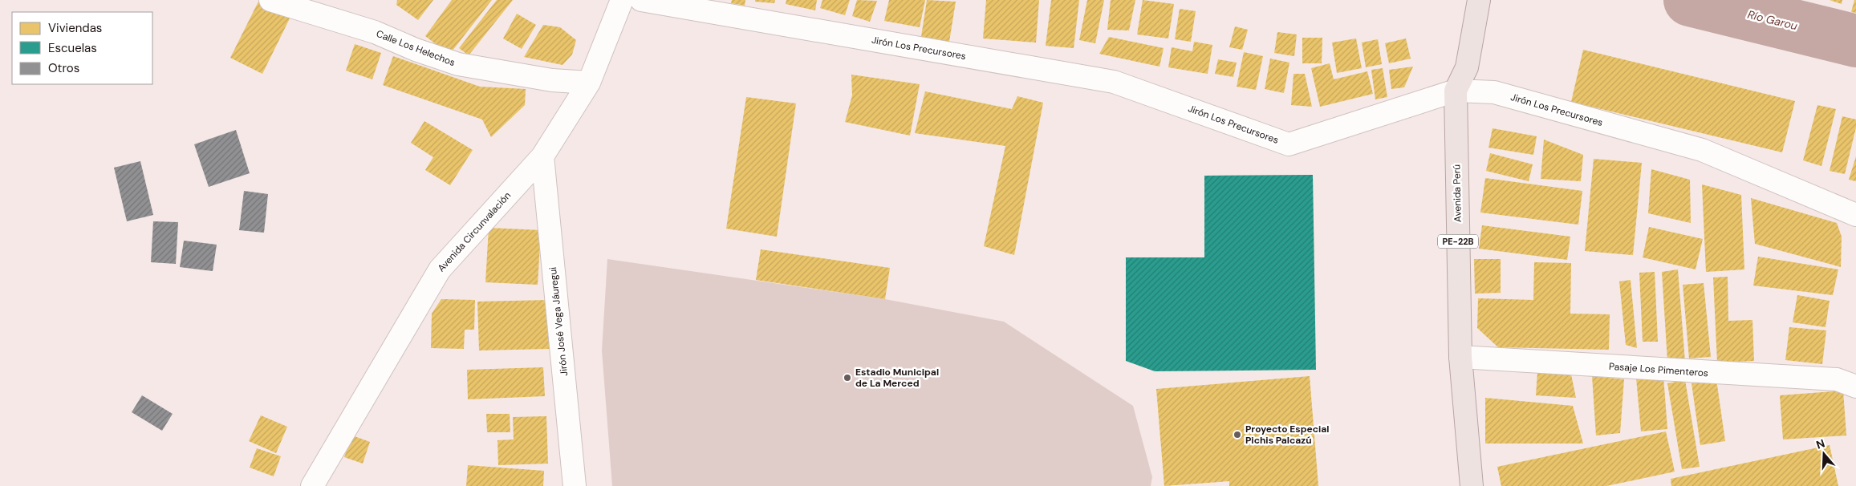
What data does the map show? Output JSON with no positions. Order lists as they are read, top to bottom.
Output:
{
  "streets": {
    "highway": ["Avenida Perú", "PE-22B"],
    "street": [
      "Calle Los Helechos",
      "Jirón Los Precursores",
      "Avenida Circunvalación",
      "Jirón José Vega Jáuregui",
      "Pasaje Los Pimenteros"
    ]
  },
  "crossings": [
    ["Calle Los Helechos", "Avenida Circunvalación"],
    ["Jirón Los Precursores", "Avenida Perú"],
    ["Avenida Perú", "Pasaje Los Pimenteros"],
    ["Avenida Circunvalación", "Jirón José Vega Jáuregui"]
  ],
  "water": ["Río Garou"],
  "places": ["Estadio Municipal de La Merced", "Proyecto Especial Pichis Palcazú"],
  "legend": ["Viviendas", "Escuelas", "Otros"],
  "north": "top"
}
